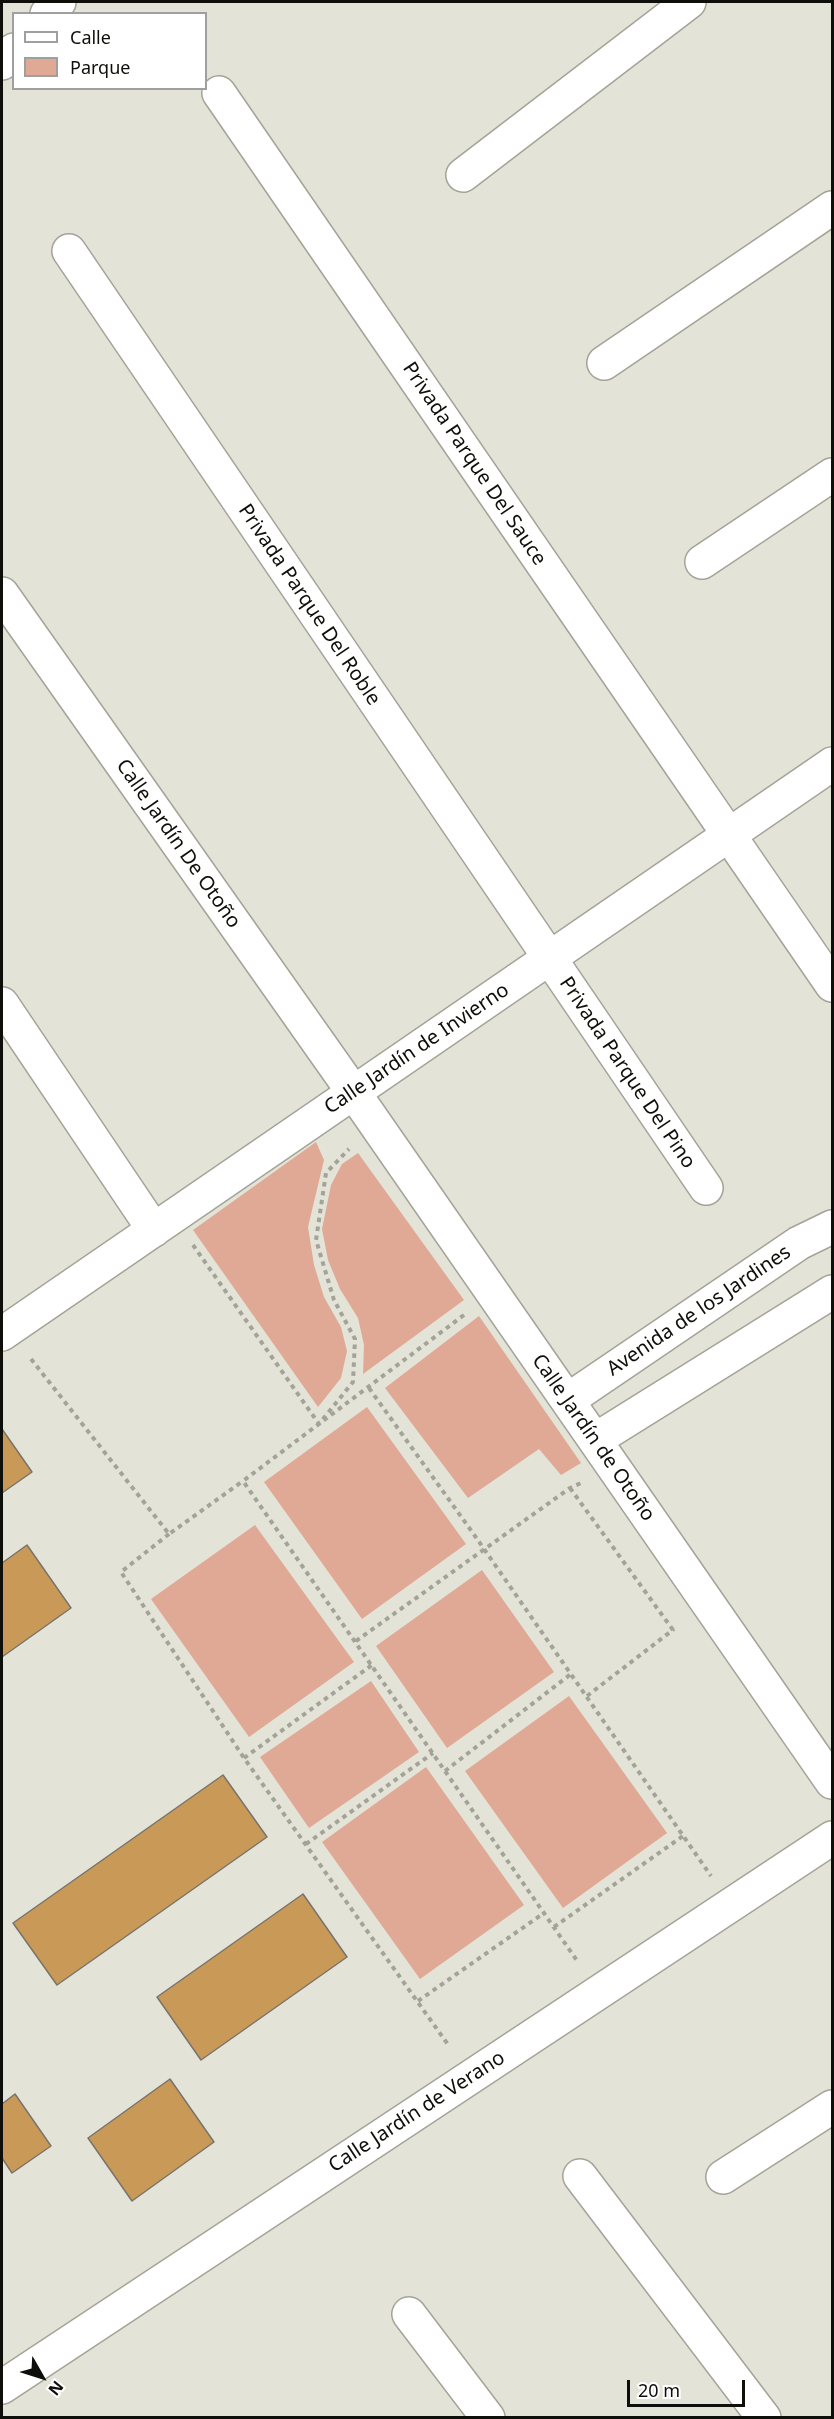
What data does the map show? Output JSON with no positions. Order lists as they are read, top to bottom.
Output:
{
  "streets": {
    "street": [
      "Privada Parque Del Sauce",
      "Privada Parque Del Roble",
      "Calle Jardín De Otoño",
      "Calle Jardín de Invierno",
      "Privada Parque Del Pino",
      "Avenida de los Jardines",
      "Calle Jardín de Otoño",
      "Calle Jardín de Verano"
    ]
  },
  "crossings": [
    ["Privada Parque Del Sauce", "Calle Jardín de Invierno"],
    ["Privada Parque Del Roble", "Calle Jardín de Invierno"],
    ["Privada Parque Del Roble", "Privada Parque Del Pino"],
    ["Calle Jardín De Otoño", "Calle Jardín de Invierno"],
    ["Calle Jardín De Otoño", "Calle Jardín de Otoño"],
    ["Calle Jardín de Invierno", "Privada Parque Del Pino"],
    ["Calle Jardín de Invierno", "Calle Jardín de Otoño"],
    ["Avenida de los Jardines", "Calle Jardín de Otoño"]
  ],
  "legend": ["Calle", "Parque"],
  "scale_bar": "20 m",
  "north": "bottom right"
}
